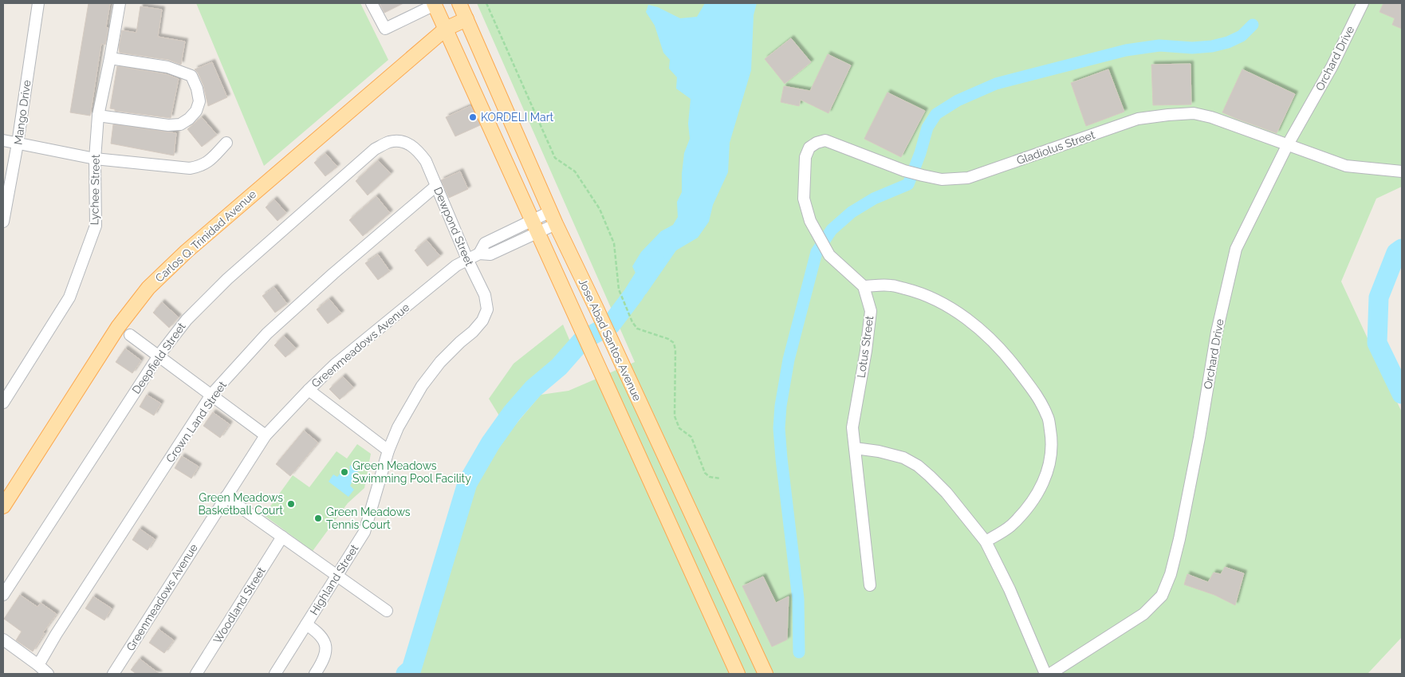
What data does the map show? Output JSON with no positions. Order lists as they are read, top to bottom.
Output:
{
  "streets": {
    "main road": ["Carlos Q. Trinidad Avenue", "Jose Abad Santos Avenue"],
    "street": [
      "Orchard Drive",
      "Mango Drive",
      "Gladiolus Street",
      "Lychee Street",
      "Dewpond Street",
      "Greenmeadows Avenue",
      "Lotus Street",
      "Deepfield Street",
      "Crown Land Street",
      "Highland Street",
      "Woodland Street"
    ]
  },
  "crossings": [
    ["Orchard Drive", "Gladiolus Street"],
    ["Gladiolus Street", "Lotus Street"],
    ["Dewpond Street", "Greenmeadows Avenue"],
    ["Dewpond Street", "Deepfield Street"],
    ["Dewpond Street", "Crown Land Street"],
    ["Dewpond Street", "Highland Street"],
    ["Carlos Q. Trinidad Avenue", "Jose Abad Santos Avenue"],
    ["Jose Abad Santos Avenue", "Greenmeadows Avenue"]
  ],
  "places": [
    "KORDELI Mart",
    "Green Meadows Swimming Pool Facility",
    "Green Meadows Basketball Court",
    "Green Meadows Tennis Court"
  ]
}
